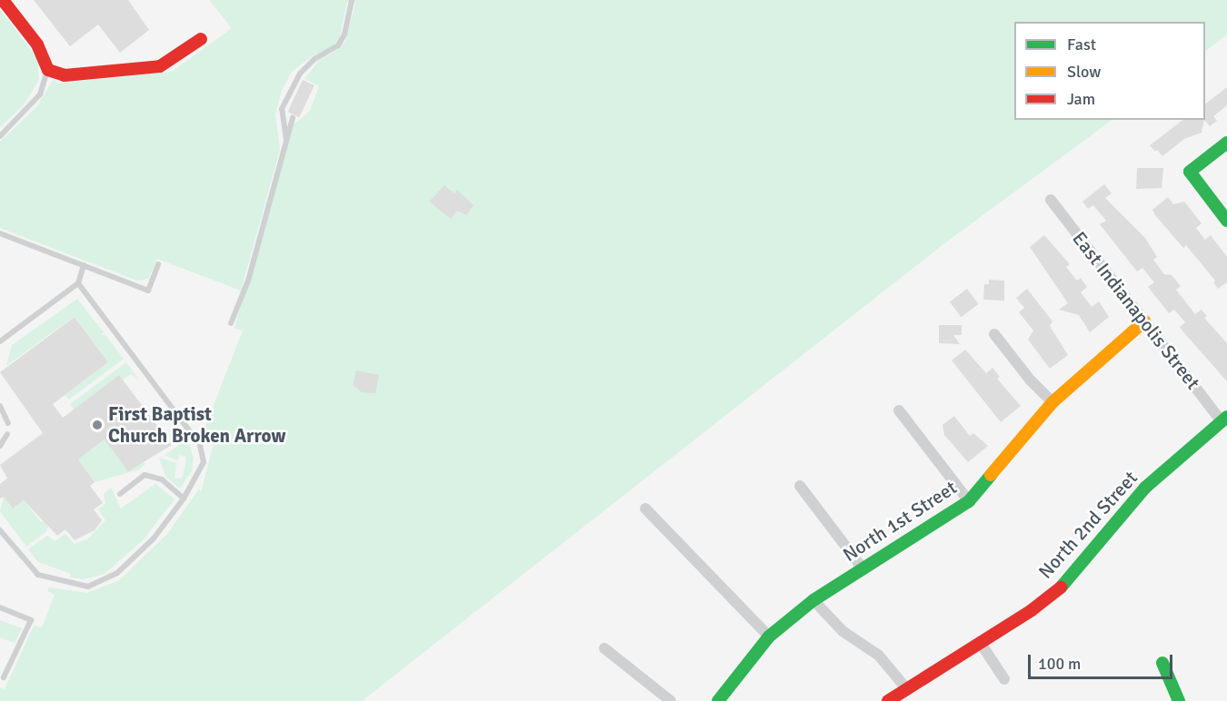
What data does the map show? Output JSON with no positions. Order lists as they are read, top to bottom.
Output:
{
  "streets": {
    "street": ["East Indianapolis Street", "North 1st Street", "North 2nd Street"]
  },
  "crossings": [
    ["East Indianapolis Street", "North 1st Street"],
    ["East Indianapolis Street", "North 2nd Street"]
  ],
  "places": ["First Baptist Church Broken Arrow"],
  "legend": ["Fast", "Slow", "Jam"],
  "scale_bar": "100 m"
}
